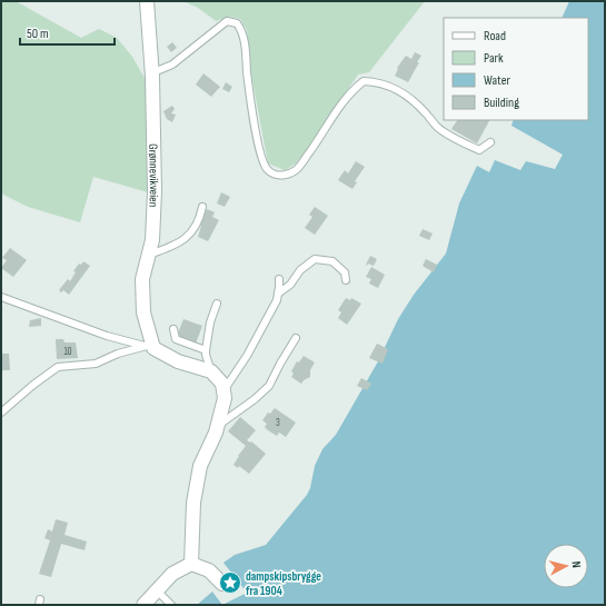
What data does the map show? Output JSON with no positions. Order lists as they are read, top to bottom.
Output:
{
  "streets": {
    "street": ["Grønnevikveien"]
  },
  "places": {
    "place": ["dampskipsbrygge fra 1904"]
  },
  "house_numbers": ["10", "3"],
  "legend": [
    "Road",
    "Park",
    "Water",
    "Building"
  ],
  "scale_bar": "50 m",
  "north": "right"
}
